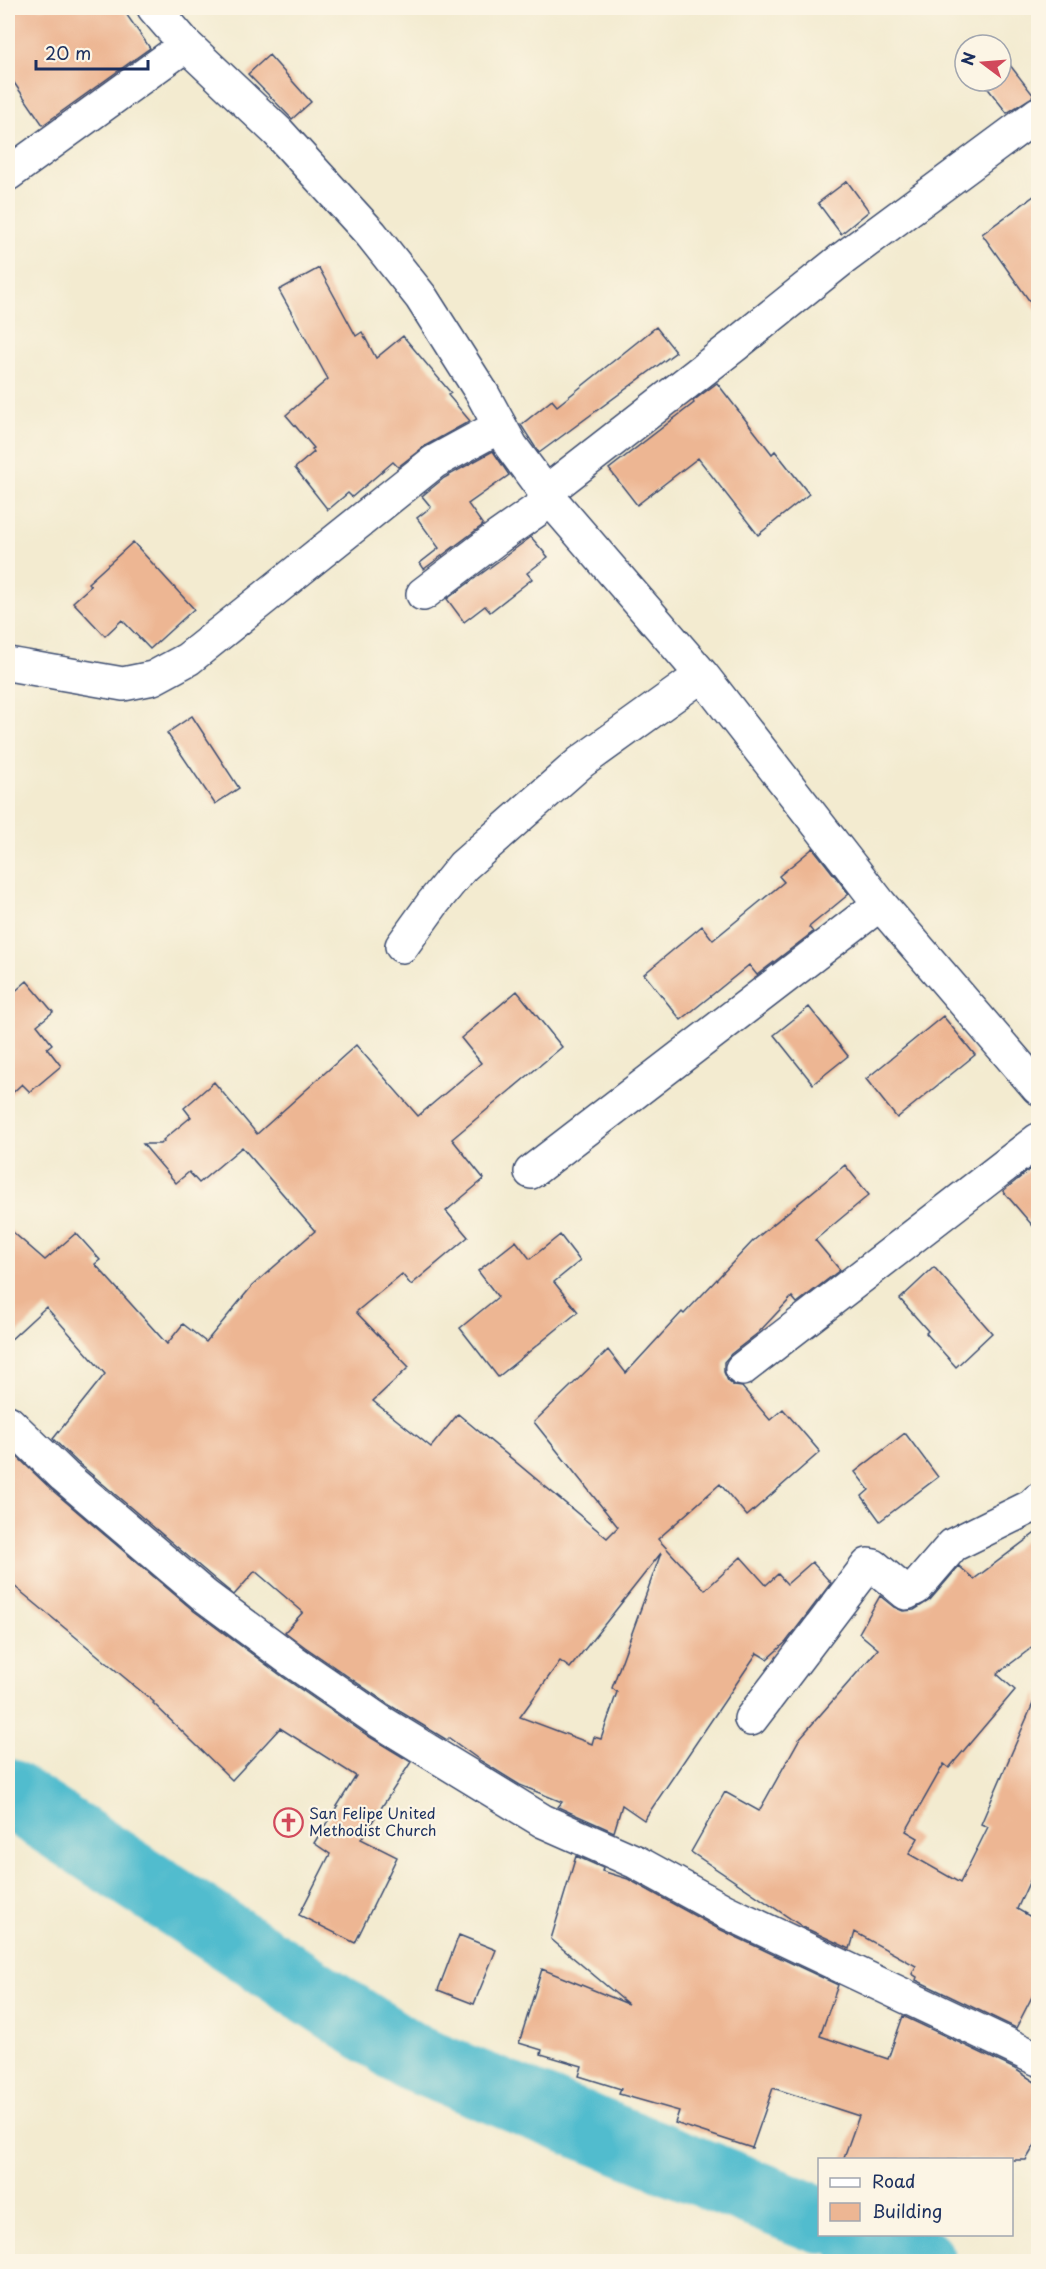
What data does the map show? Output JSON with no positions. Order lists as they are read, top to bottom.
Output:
{
  "places": {
    "church": ["San Felipe United Methodist Church"]
  },
  "legend": ["Road", "Building"],
  "scale_bar": "20 m",
  "north": "left"
}
